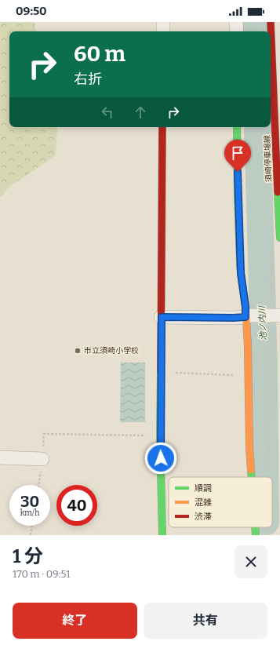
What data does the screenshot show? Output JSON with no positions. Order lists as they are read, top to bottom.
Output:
{
  "streets": {
    "street": ["須崎停車場線"]
  },
  "water": ["池ノ内川"],
  "places": ["市立須崎小学校"],
  "legend": ["順調", "混雑", "渋滞"],
  "page": {
    "status": "09:50",
    "turn": ["60 m", "右折"],
    "speed": "30 km/h",
    "limit": "40",
    "heading": ["1 分", "170 m · 09:51"],
    "buttons": ["終了", "共有"]
  }
}
